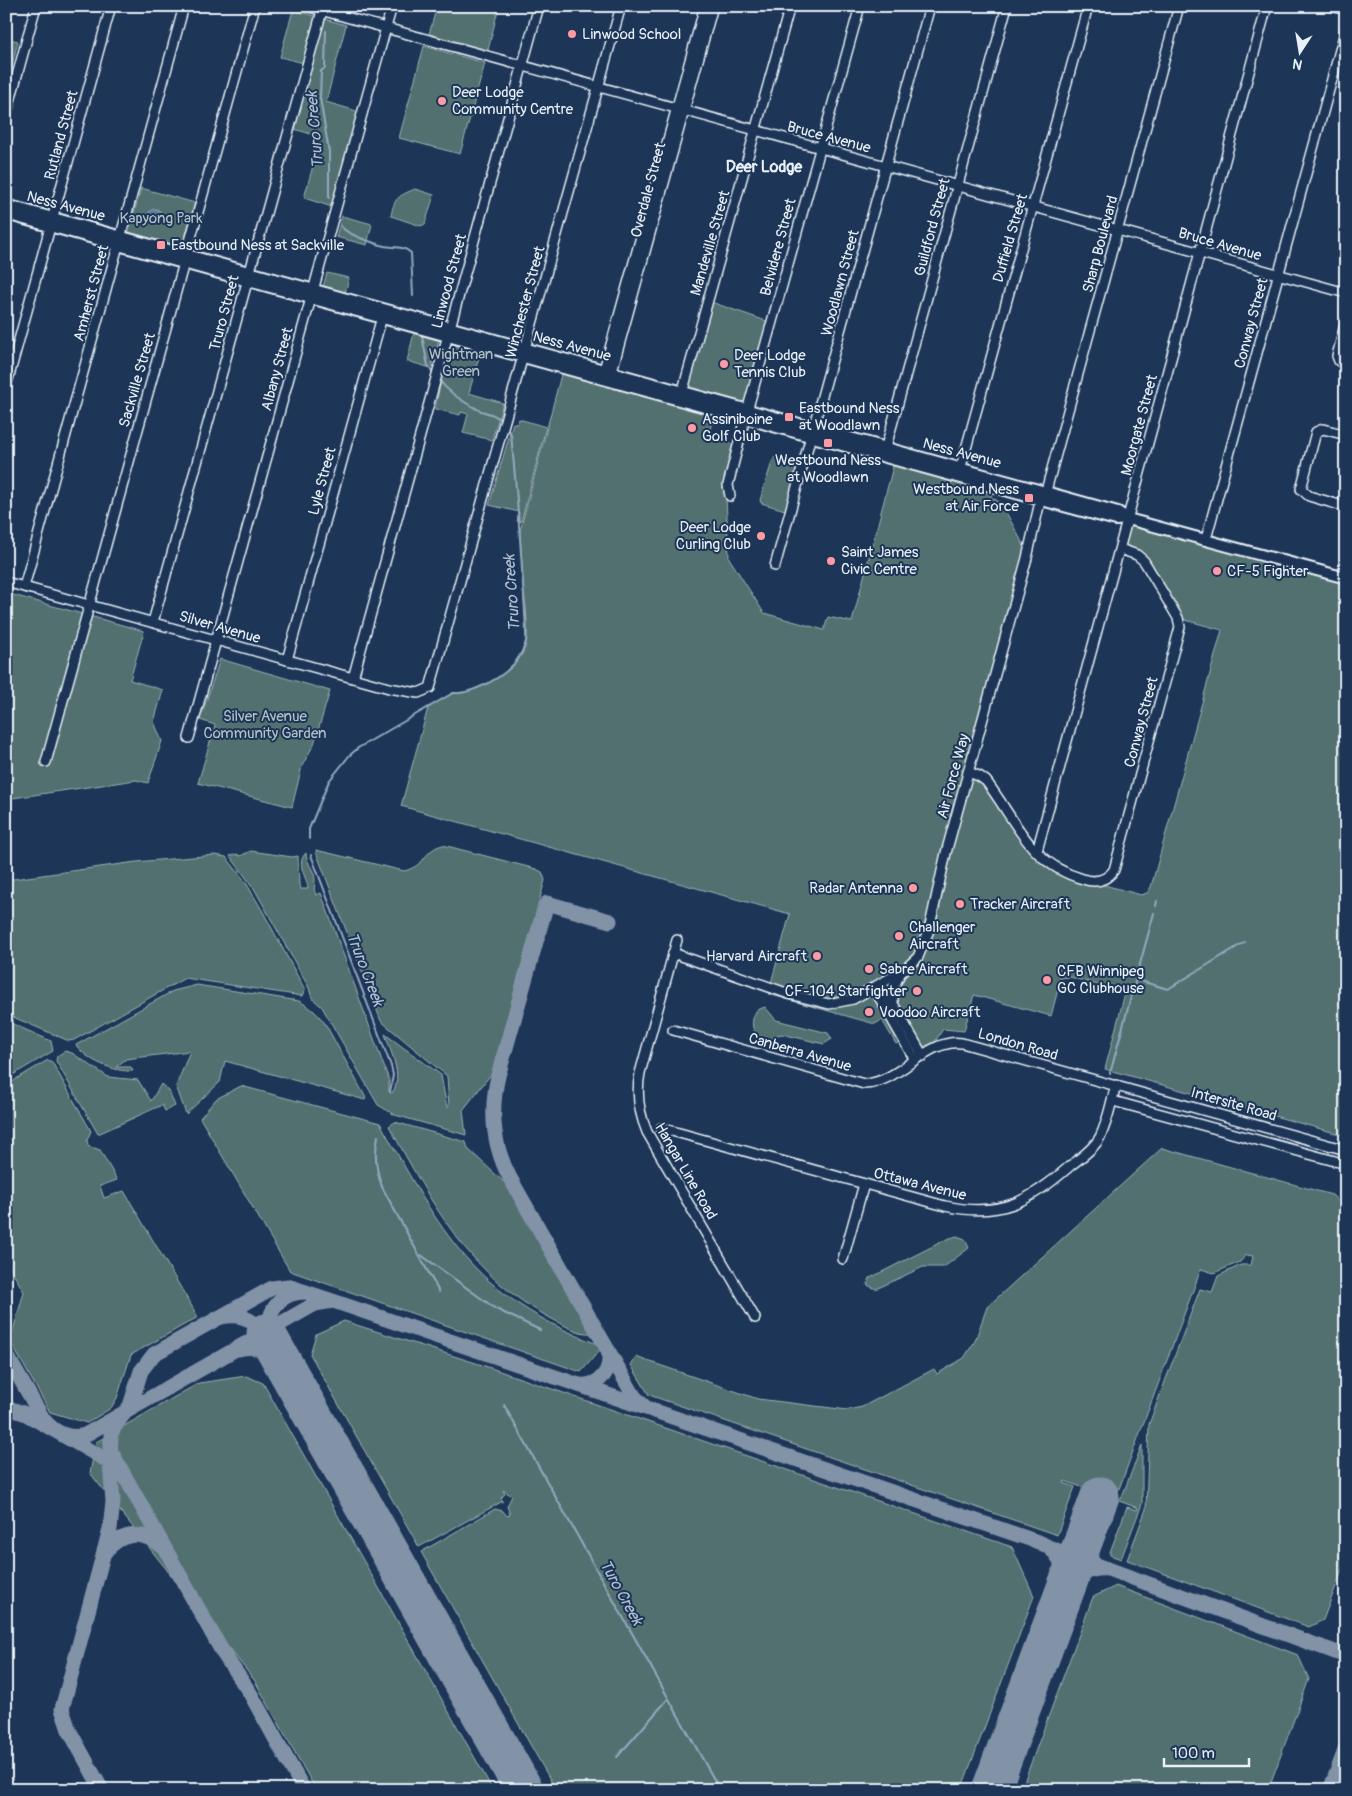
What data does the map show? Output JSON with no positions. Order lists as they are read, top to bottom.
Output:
{
  "streets": {
    "main road": ["Ness Avenue"],
    "street": [
      "Rutland Street",
      "Bruce Avenue",
      "Overdale Street",
      "Guildford Street",
      "Duffield Street",
      "Mandeville Street",
      "Sharp Boulevard",
      "Belvidere Street",
      "Linwood Street",
      "Woodlawn Street",
      "Amherst Street",
      "Winchester Street",
      "Truro Street",
      "Conway Street",
      "Albany Street",
      "Sackville Street",
      "Moorgate Street",
      "Lyle Street",
      "Silver Avenue",
      "Air Force Way",
      "London Road",
      "Canberra Avenue",
      "Intersite Road",
      "Hangar Line Road",
      "Ottawa Avenue"
    ]
  },
  "crossings": [
    ["Rutland Street", "Ness Avenue"],
    ["Bruce Avenue", "Overdale Street"],
    ["Bruce Avenue", "Guildford Street"],
    ["Bruce Avenue", "Duffield Street"],
    ["Bruce Avenue", "Mandeville Street"],
    ["Bruce Avenue", "Sharp Boulevard"],
    ["Bruce Avenue", "Belvidere Street"],
    ["Bruce Avenue", "Linwood Street"],
    ["Bruce Avenue", "Woodlawn Street"],
    ["Bruce Avenue", "Winchester Street"],
    ["Bruce Avenue", "Truro Street"],
    ["Bruce Avenue", "Conway Street"],
    ["Bruce Avenue", "Albany Street"],
    ["Bruce Avenue", "Moorgate Street"],
    ["Overdale Street", "Ness Avenue"],
    ["Ness Avenue", "Guildford Street"],
    ["Ness Avenue", "Duffield Street"],
    ["Ness Avenue", "Mandeville Street"],
    ["Ness Avenue", "Sharp Boulevard"],
    ["Ness Avenue", "Belvidere Street"],
    ["Ness Avenue", "Linwood Street"],
    ["Ness Avenue", "Woodlawn Street"],
    ["Ness Avenue", "Amherst Street"],
    ["Ness Avenue", "Winchester Street"],
    ["Ness Avenue", "Truro Street"],
    ["Ness Avenue", "Conway Street"],
    ["Ness Avenue", "Albany Street"],
    ["Ness Avenue", "Sackville Street"],
    ["Ness Avenue", "Moorgate Street"],
    ["Ness Avenue", "Lyle Street"],
    ["Ness Avenue", "Air Force Way"],
    ["Sharp Boulevard", "Air Force Way"],
    ["Linwood Street", "Silver Avenue"],
    ["Amherst Street", "Silver Avenue"],
    ["Winchester Street", "Silver Avenue"],
    ["Truro Street", "Silver Avenue"],
    ["Conway Street", "Moorgate Street"],
    ["Albany Street", "Silver Avenue"],
    ["Sackville Street", "Silver Avenue"],
    ["Lyle Street", "Silver Avenue"],
    ["Air Force Way", "Hangar Line Road"],
    ["London Road", "Canberra Avenue"],
    ["London Road", "Intersite Road"],
    ["London Road", "Ottawa Avenue"],
    ["Intersite Road", "Ottawa Avenue"]
  ],
  "districts": ["Deer Lodge"],
  "water": ["Truro Creek", "Turo Creek"],
  "parks": ["Kapyong Park", "Wightman Green", "Silver Avenue Community Garden"],
  "places": {
    "other": [
      "Linwood School",
      "Deer Lodge Community Centre",
      "Deer Lodge Tennis Club",
      "Assiniboine Golf Club",
      "Deer Lodge Curling Club",
      "Saint James Civic Centre",
      "CF-5 Fighter",
      "Radar Antenna",
      "Tracker Aircraft",
      "Challenger Aircraft",
      "Harvard Aircraft",
      "Sabre Aircraft",
      "CFB Winnipeg GC Clubhouse",
      "CF-104 Starfighter",
      "Voodoo Aircraft"
    ],
    "transit": [
      "Eastbound Ness at Sackville",
      "Eastbound Ness at Woodlawn",
      "Westbound Ness at Woodlawn",
      "Westbound Ness at Air Force"
    ]
  },
  "scale_bar": "100 m",
  "north": "bottom"
}
